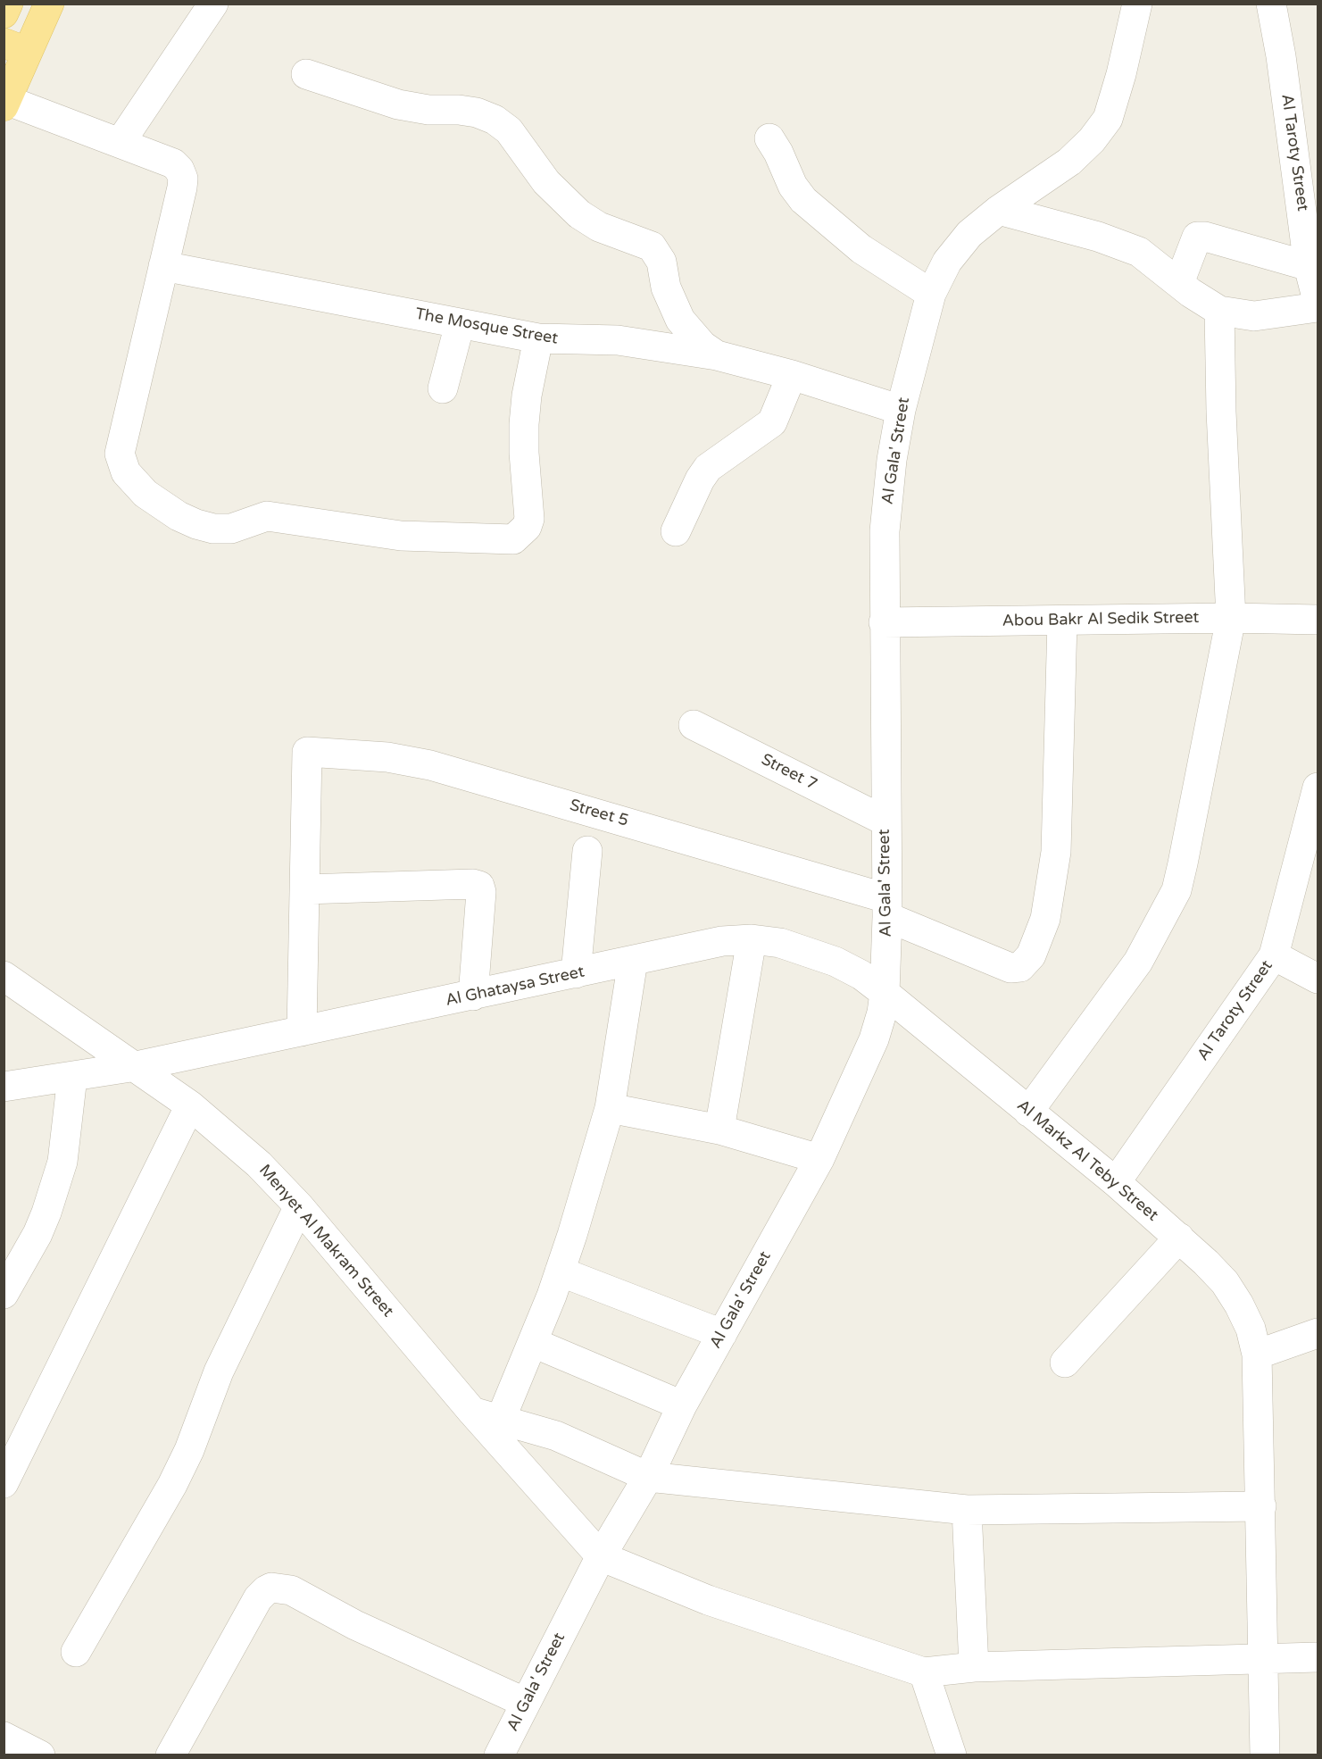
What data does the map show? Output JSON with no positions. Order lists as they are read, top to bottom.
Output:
{
  "streets": {
    "street": [
      "Al Taroty Street",
      "The Mosque Street",
      "Al Gala' Street",
      "Abou Bakr Al Sedik Street",
      "Street 7",
      "Street 5",
      "Al Ghataysa Street",
      "Al Markz Al Teby Street",
      "Menyet Al Makram Street"
    ]
  },
  "crossings": [
    ["Al Taroty Street", "Al Markz Al Teby Street"],
    ["The Mosque Street", "Al Gala' Street"],
    ["Al Gala' Street", "Abou Bakr Al Sedik Street"],
    ["Al Gala' Street", "Street 7"],
    ["Al Gala' Street", "Street 5"],
    ["Al Gala' Street", "Al Ghataysa Street"],
    ["Al Gala' Street", "Al Markz Al Teby Street"],
    ["Al Gala' Street", "Menyet Al Makram Street"],
    ["Abou Bakr Al Sedik Street", "Street 5"],
    ["Al Ghataysa Street", "Al Markz Al Teby Street"],
    ["Al Ghataysa Street", "Menyet Al Makram Street"]
  ]
}
